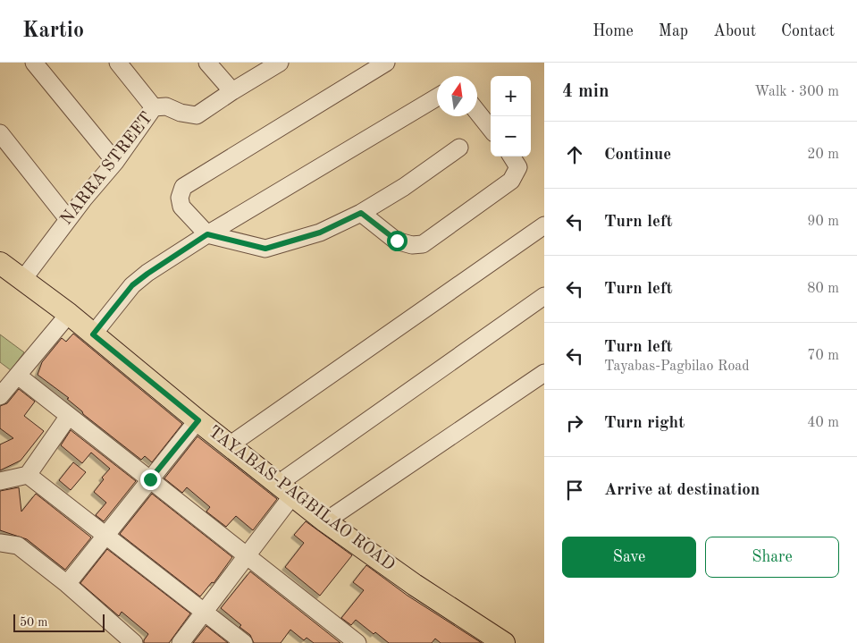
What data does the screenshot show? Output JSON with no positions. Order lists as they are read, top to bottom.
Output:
{
  "streets": {
    "main road": ["TAYABAS-PAGBILAO ROAD"],
    "street": ["NARRA STREET"]
  },
  "crossings": [
    ["NARRA STREET", "TAYABAS-PAGBILAO ROAD"]
  ],
  "scale_bar": "50 m",
  "north": "top",
  "page": {
    "header": "Kartio",
    "nav": [
      "Home",
      "Map",
      "About",
      "Contact"
    ],
    "heading": ["4 min", "Walk · 300 m"],
    "map_buttons": ["+", "−"],
    "list": [
      ["Continue", "20 m"],
      ["Turn left", "90 m"],
      ["Turn left", "80 m"],
      ["Turn left", "Tayabas-Pagbilao Road", "70 m"],
      ["Turn right", "40 m"],
      "Arrive at destination"
    ],
    "buttons": ["Save", "Share"],
    "scale": "50 m"
  }
}
